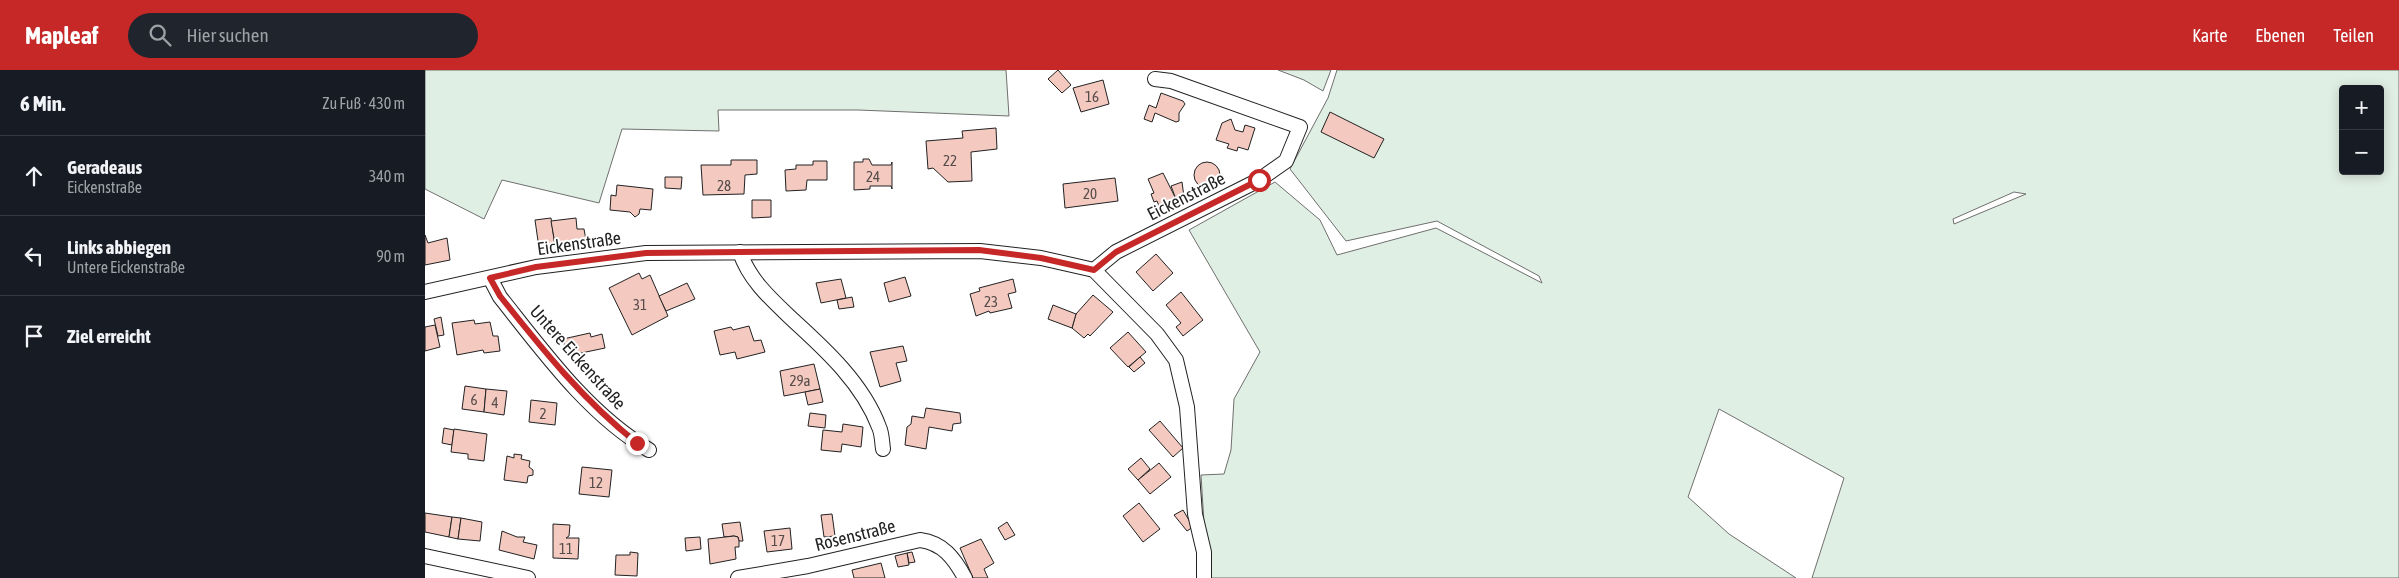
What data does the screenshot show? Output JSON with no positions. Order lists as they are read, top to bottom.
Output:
{
  "streets": {
    "street": ["Eickenstraße", "Untere Eickenstraße", "Rosenstraße"]
  },
  "crossings": [
    ["Eickenstraße", "Untere Eickenstraße"]
  ],
  "house_numbers": [
    "16",
    "22",
    "24",
    "28",
    "20",
    "23",
    "31",
    "29a",
    "6",
    "4",
    "2",
    "12",
    "17",
    "11"
  ],
  "page": {
    "header": "Mapleaf",
    "search": "Hier suchen",
    "nav": ["Karte", "Ebenen", "Teilen"],
    "heading": ["6 Min.", "Zu Fuß · 430 m"],
    "map_buttons": ["+", "−"],
    "list": [
      ["Geradeaus", "Eickenstraße", "340 m"],
      ["Links abbiegen", "Untere Eickenstraße", "90 m"],
      "Ziel erreicht"
    ]
  }
}
